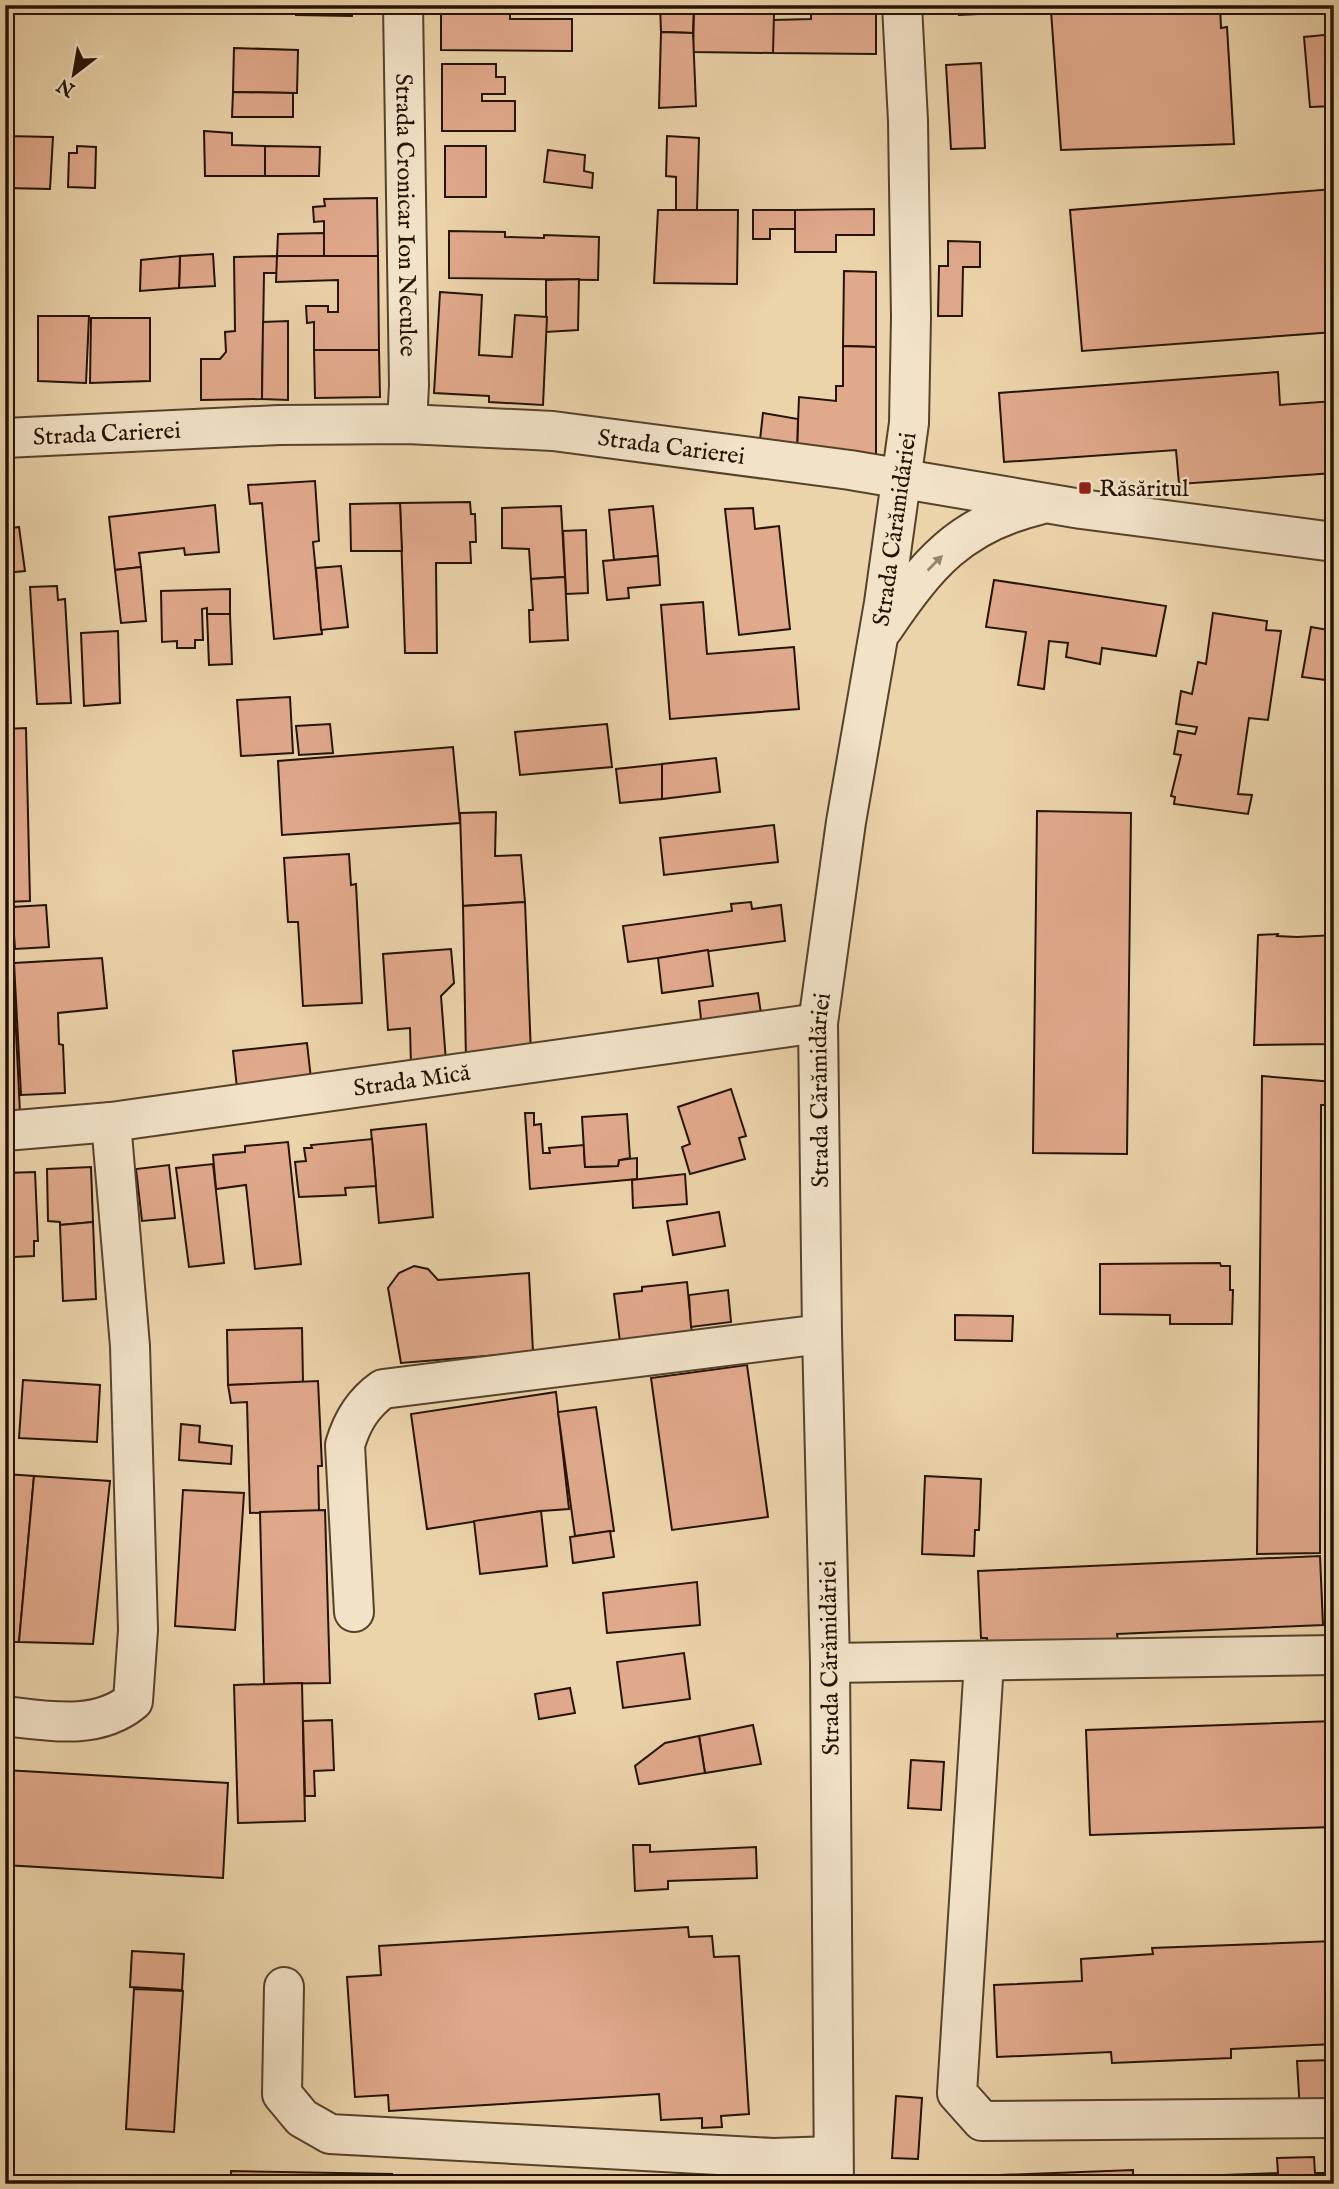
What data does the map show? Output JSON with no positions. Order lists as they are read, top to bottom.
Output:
{
  "streets": {
    "street": [
      "Strada Cronicar Ion Neculce",
      "Strada Carierei",
      "Strada Cărămidăriei",
      "Strada Mică"
    ]
  },
  "crossings": [
    ["Strada Cronicar Ion Neculce", "Strada Carierei"],
    ["Strada Carierei", "Strada Cărămidăriei"],
    ["Strada Cărămidăriei", "Strada Mică"]
  ],
  "places": {
    "transit": ["Răsăritul"]
  },
  "north": "bottom left"
}
